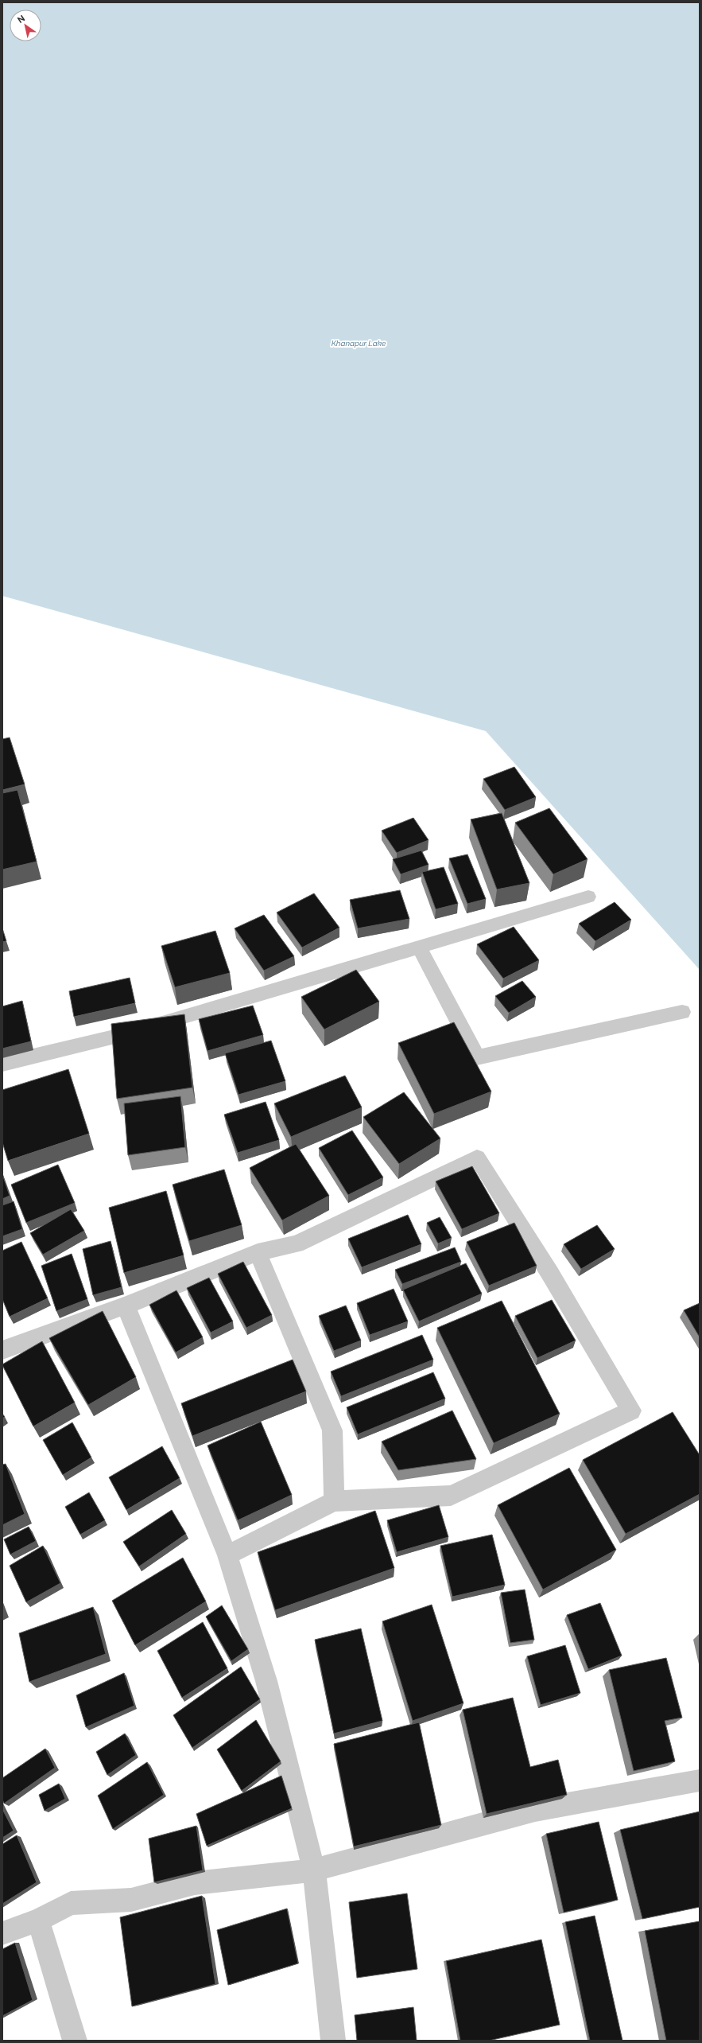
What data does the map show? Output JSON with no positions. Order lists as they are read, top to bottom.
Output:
{
  "water": ["Khanapur Lake"],
  "north": "top left"
}
